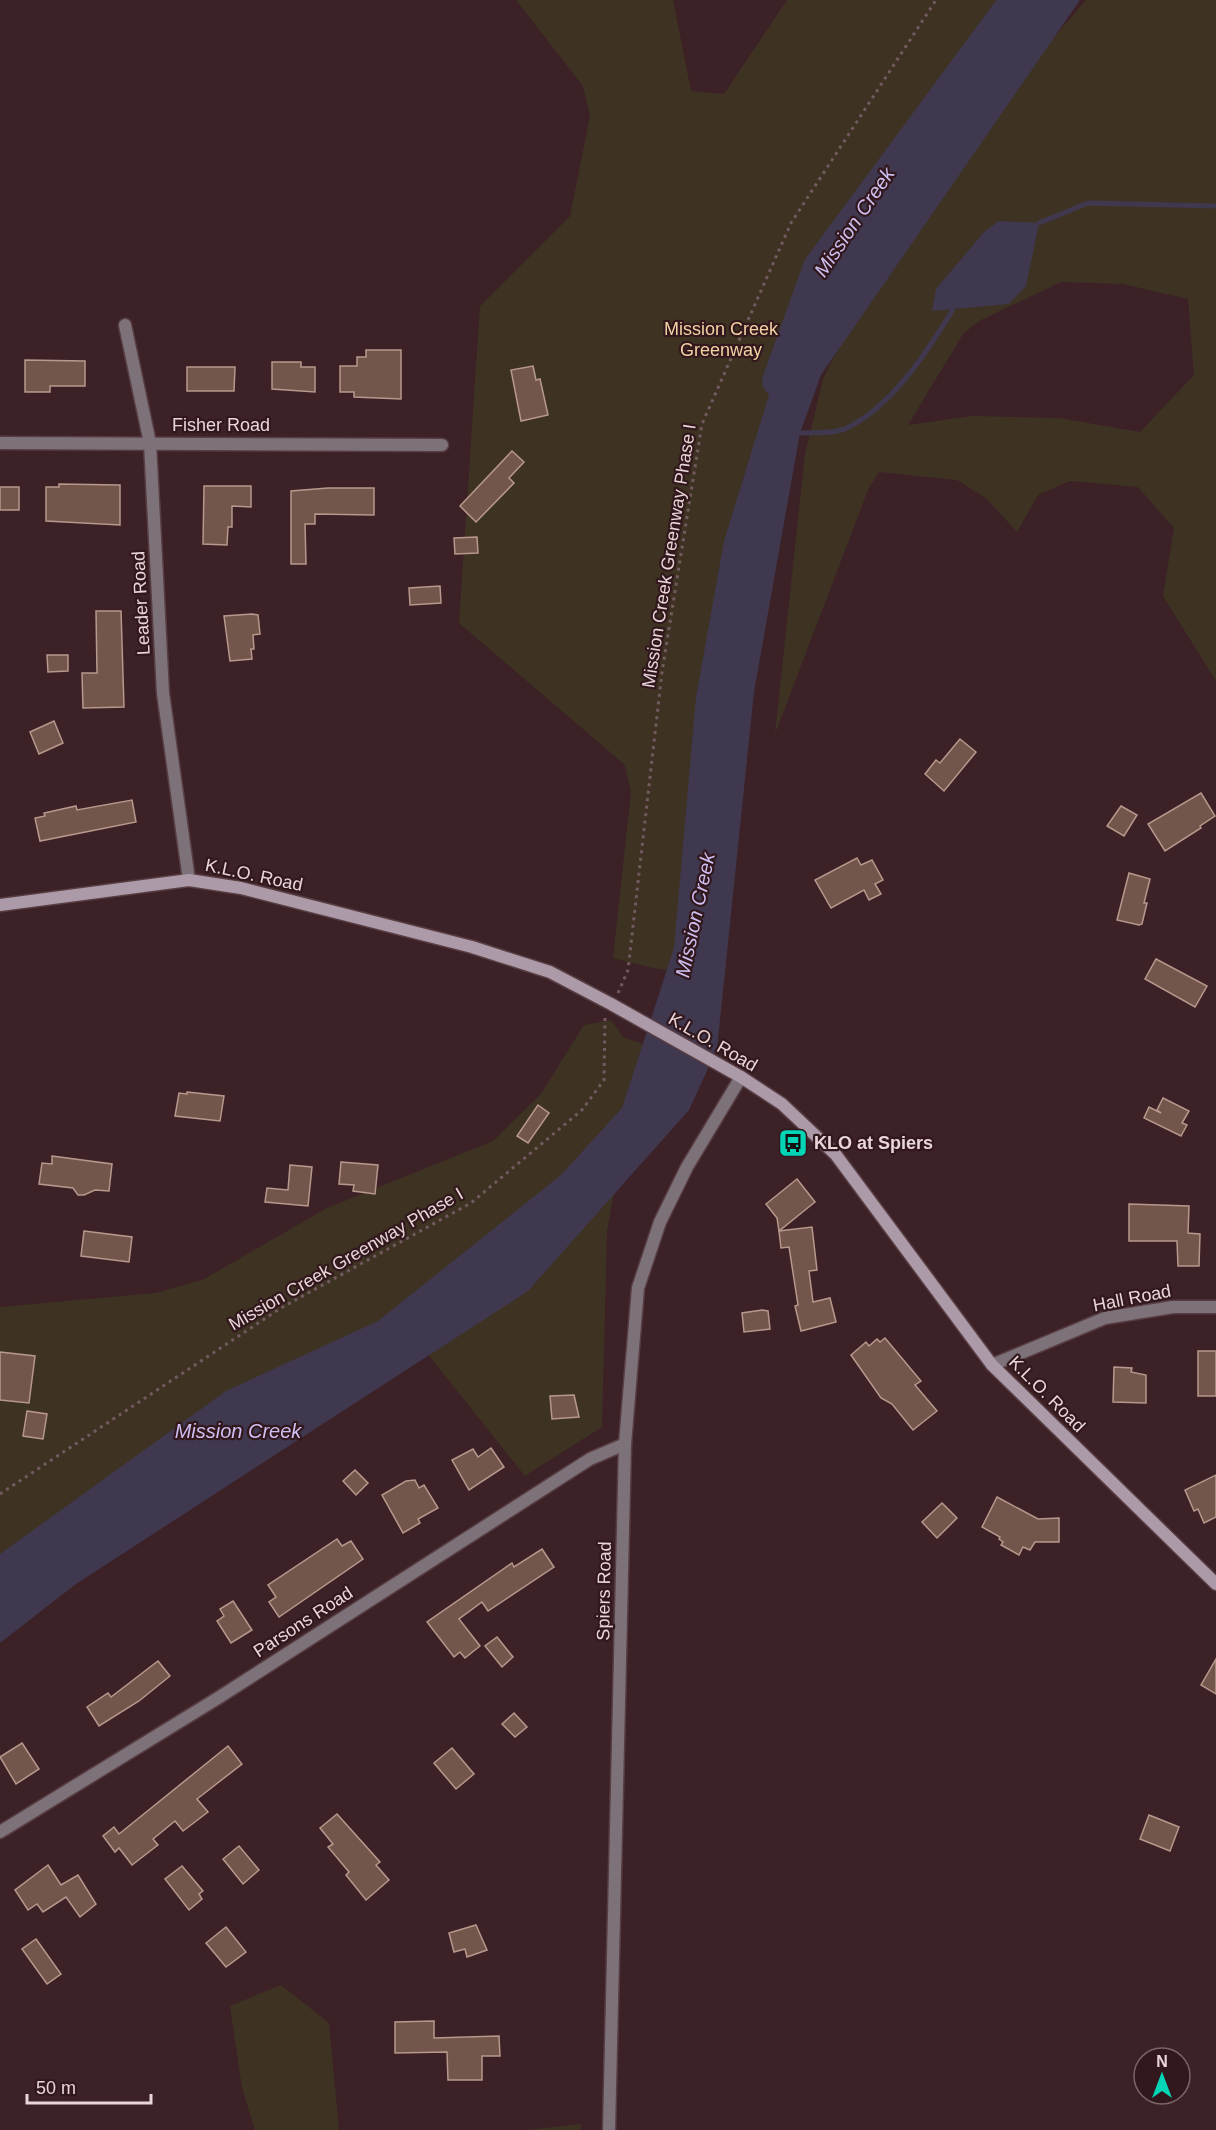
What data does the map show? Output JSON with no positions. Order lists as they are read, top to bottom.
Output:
{
  "streets": {
    "main road": ["K.L.O. Road"],
    "street": [
      "Fisher Road",
      "Leader Road",
      "Hall Road",
      "Spiers Road",
      "Parsons Road"
    ],
    "path": ["Mission Creek Greenway Phase I"]
  },
  "crossings": [
    ["Fisher Road", "Leader Road"],
    ["Mission Creek Greenway Phase I", "K.L.O. Road"],
    ["Leader Road", "K.L.O. Road"],
    ["K.L.O. Road", "Hall Road"],
    ["K.L.O. Road", "Spiers Road"],
    ["Spiers Road", "Parsons Road"]
  ],
  "water": ["Mission Creek"],
  "parks": ["Mission Creek Greenway"],
  "places": {
    "bus stop": ["KLO at Spiers"]
  },
  "scale_bar": "50 m",
  "north": "top"
}
